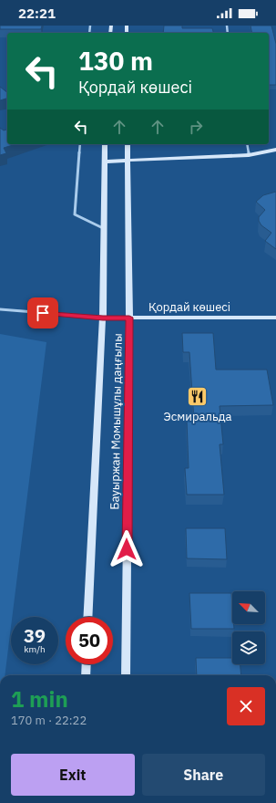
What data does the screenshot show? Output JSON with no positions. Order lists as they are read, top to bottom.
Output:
{
  "streets": {
    "main road": ["Қордай көшесі", "Бауыржан Момышұлы даңғылы"]
  },
  "crossings": [
    ["Қордай көшесі", "Бауыржан Момышұлы даңғылы"]
  ],
  "places": {
    "restaurant": ["Эсмиральда"]
  },
  "north": "top left",
  "page": {
    "status": "22:21",
    "turn": ["130 m", "Қордай көшесі"],
    "speed": "39 km/h",
    "limit": "50",
    "heading": ["1 min", "170 m · 22:22"],
    "buttons": ["Exit", "Share"]
  }
}
